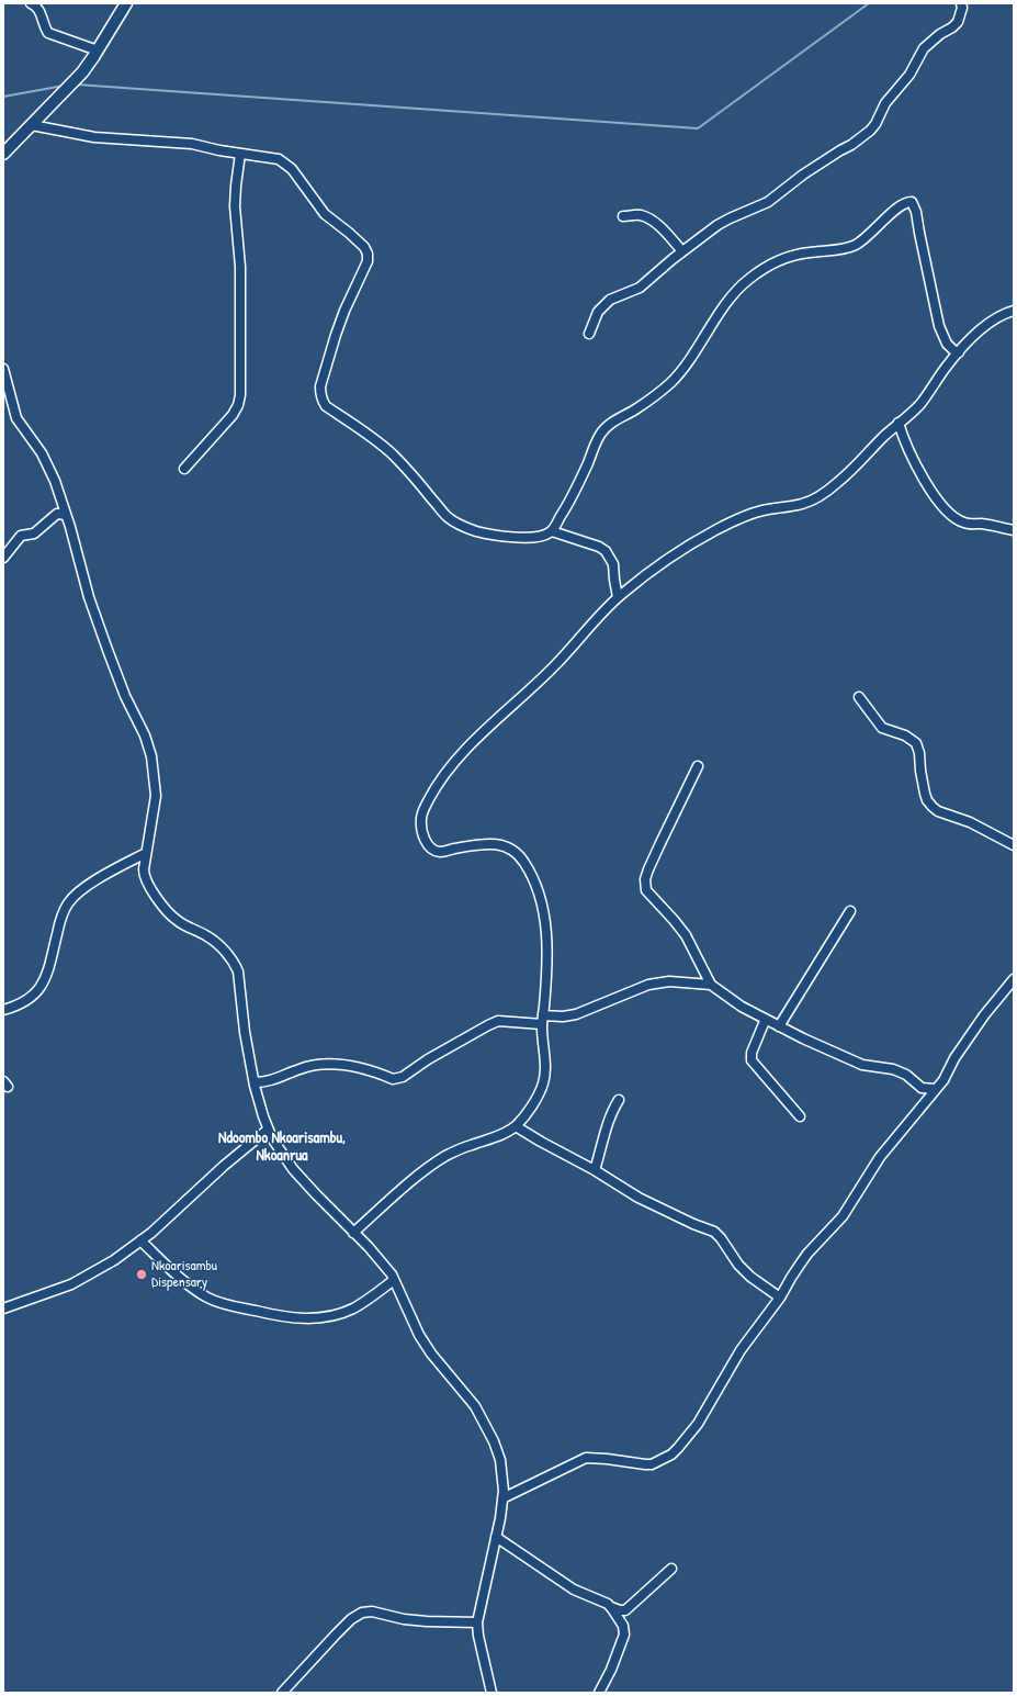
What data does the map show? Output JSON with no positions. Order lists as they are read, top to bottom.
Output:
{
  "districts": ["Ndoombo Nkoarisambu, Nkoanrua"],
  "places": ["Nkoarisambu Dispensary"]
}
